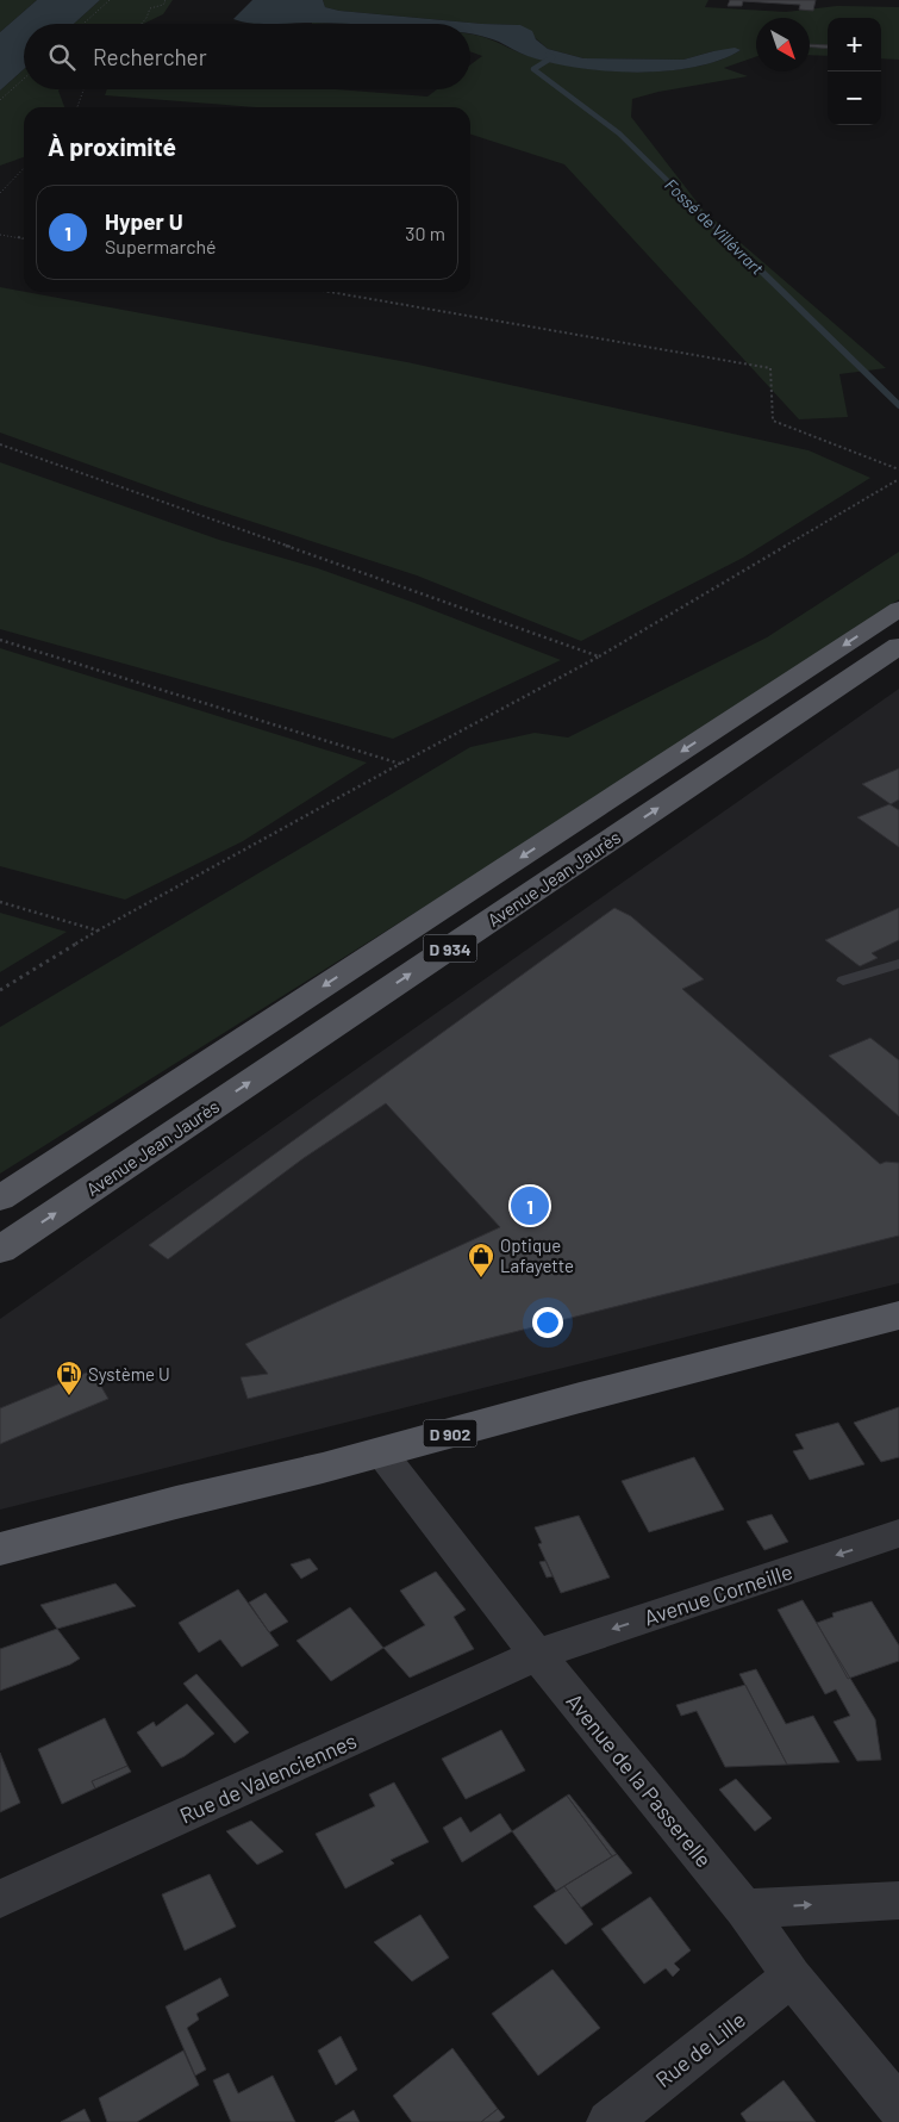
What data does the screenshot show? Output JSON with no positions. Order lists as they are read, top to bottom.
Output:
{
  "streets": {
    "main road": ["Avenue Jean Jaurès", "D 934", "D 902"],
    "street": [
      "Avenue Corneille",
      "Rue de Valenciennes",
      "Avenue de la Passerelle",
      "Rue de Lille"
    ]
  },
  "crossings": [
    ["D 902", "Avenue de la Passerelle"],
    ["Avenue Corneille", "Rue de Valenciennes"],
    ["Avenue Corneille", "Avenue de la Passerelle"],
    ["Rue de Valenciennes", "Avenue de la Passerelle"],
    ["Avenue de la Passerelle", "Rue de Lille"]
  ],
  "one_way": ["Avenue Corneille"],
  "water": ["Fossé de Villévrart"],
  "places": {
    "shop": ["Optique Lafayette"],
    "fuel station": ["Système U"]
  },
  "north": "bottom right",
  "page": {
    "map_buttons": ["+", "−"],
    "search": "Rechercher",
    "heading": "À proximité",
    "list": [
      {
        "mark": "1",
        "name": "Hyper U",
        "note": "Supermarché",
        "value": "30 m"
      }
    ],
    "pins": "1"
  }
}
